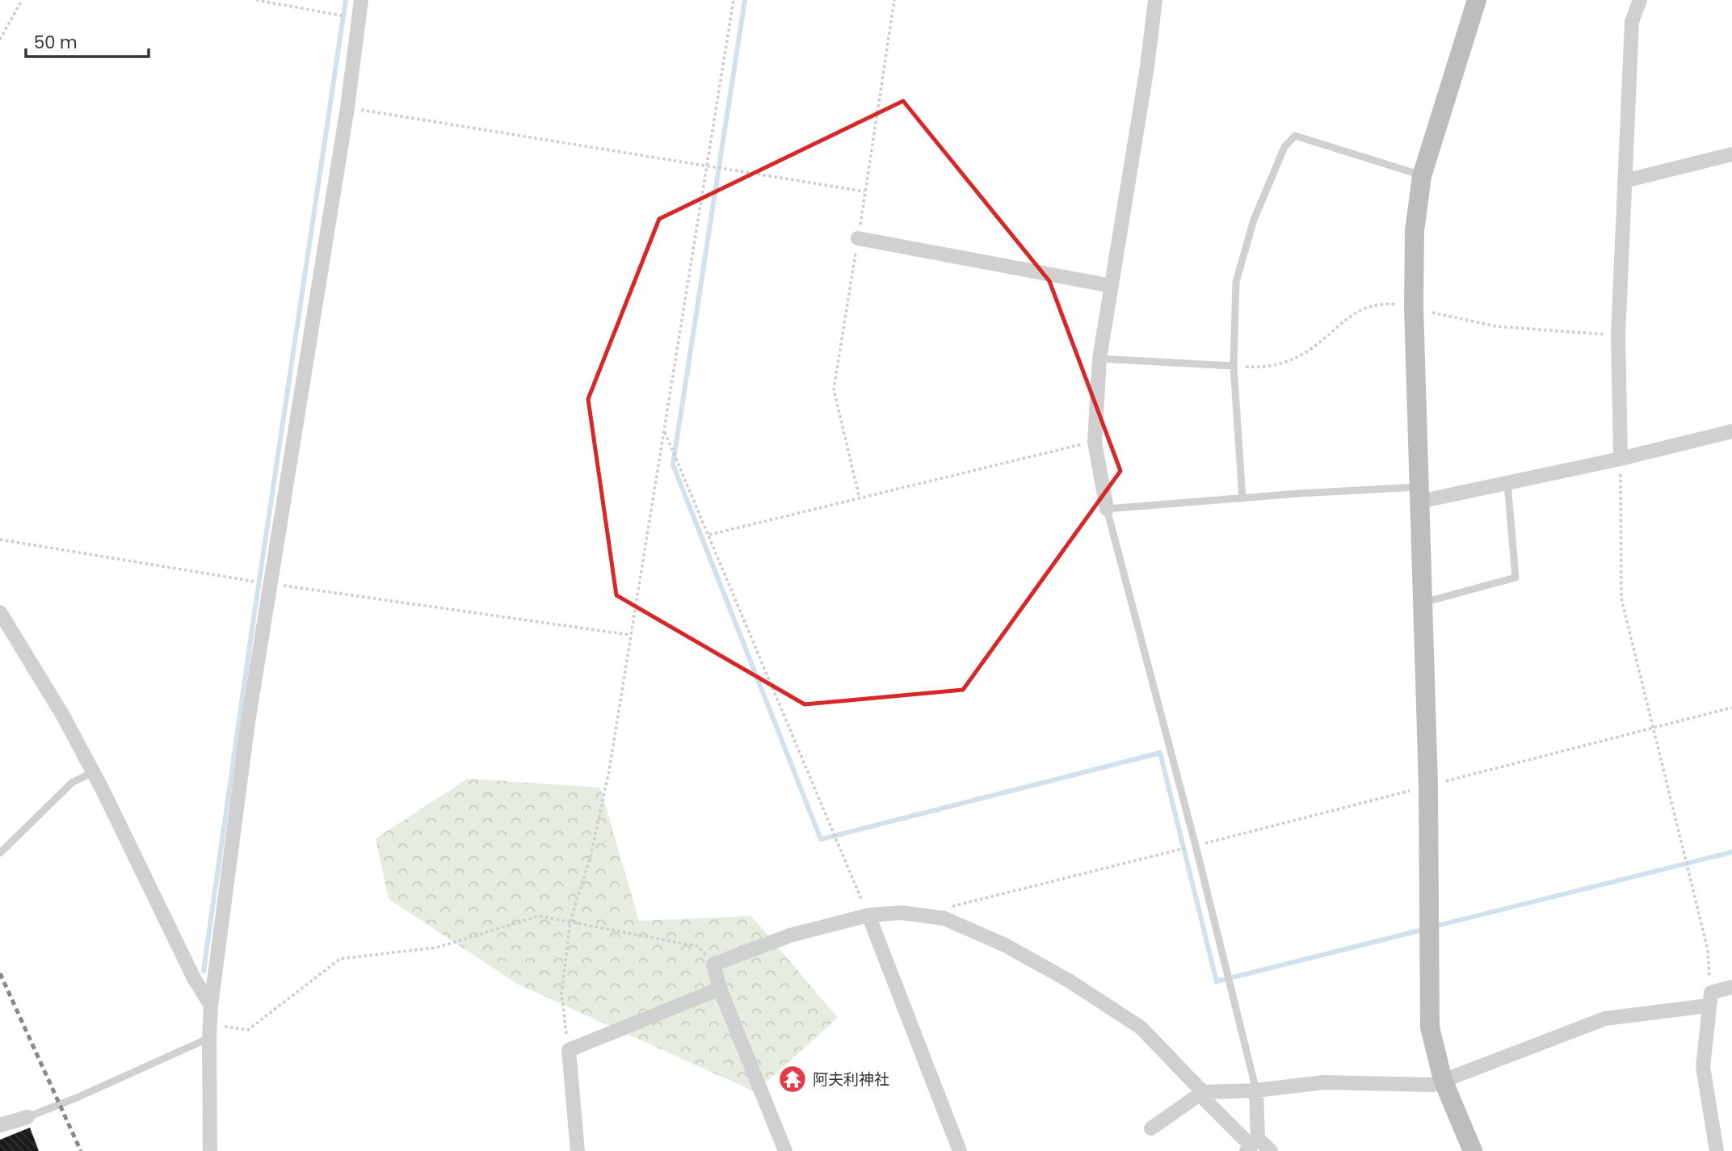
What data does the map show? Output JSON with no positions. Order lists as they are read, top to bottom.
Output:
{
  "places": {
    "temple": ["阿夫利神社"]
  },
  "scale_bar": "50 m"
}
